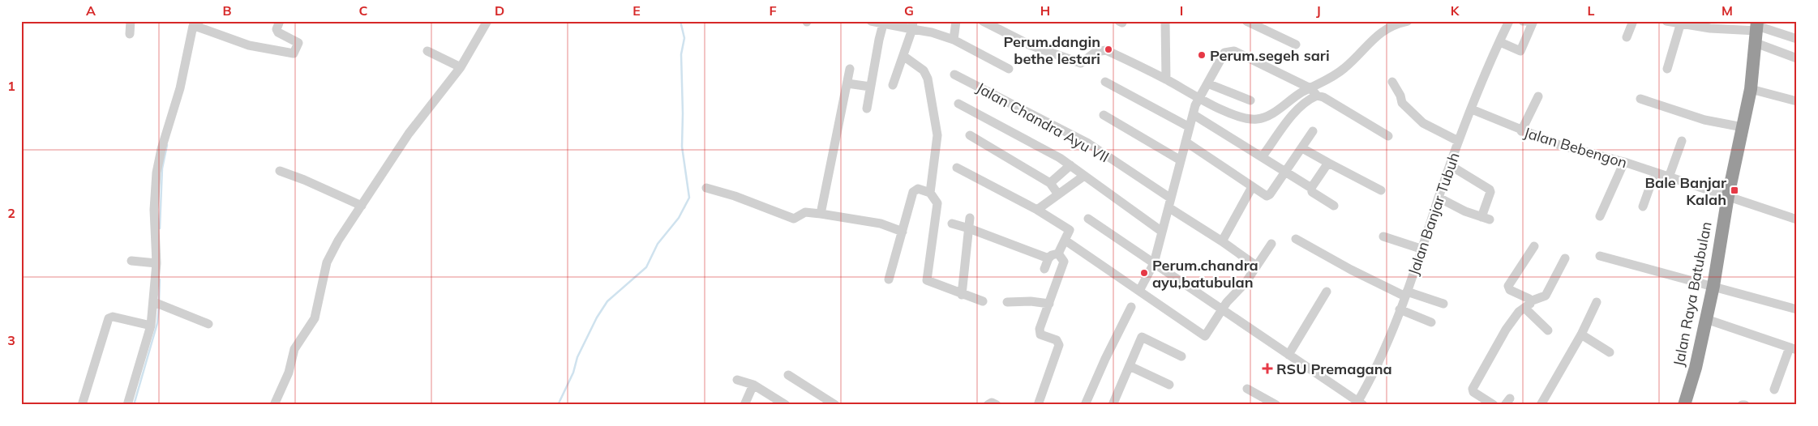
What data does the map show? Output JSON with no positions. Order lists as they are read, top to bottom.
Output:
{
  "streets": {
    "highway": ["Jalan Raya Batubulan"],
    "street": ["Jalan Chandra Ayu VII", "Jalan Bebengon", "Jalan Banjar Tubuh"]
  },
  "crossings": [
    ["Jalan Bebengon", "Jalan Banjar Tubuh"],
    ["Jalan Bebengon", "Jalan Raya Batubulan"]
  ],
  "places": {
    "other": ["Perum.dangin bethe lestari", "Perum.segeh sari", "Perum.chandra ayu,batubulan"],
    "transit": ["Bale Banjar Kalah"],
    "health": ["RSU Premagana"]
  },
  "grid": {
    "columns": [
      "A",
      "B",
      "C",
      "D",
      "E",
      "F",
      "G",
      "H",
      "I",
      "J",
      "K",
      "L",
      "M"
    ],
    "rows": ["1", "2", "3"]
  }
}
